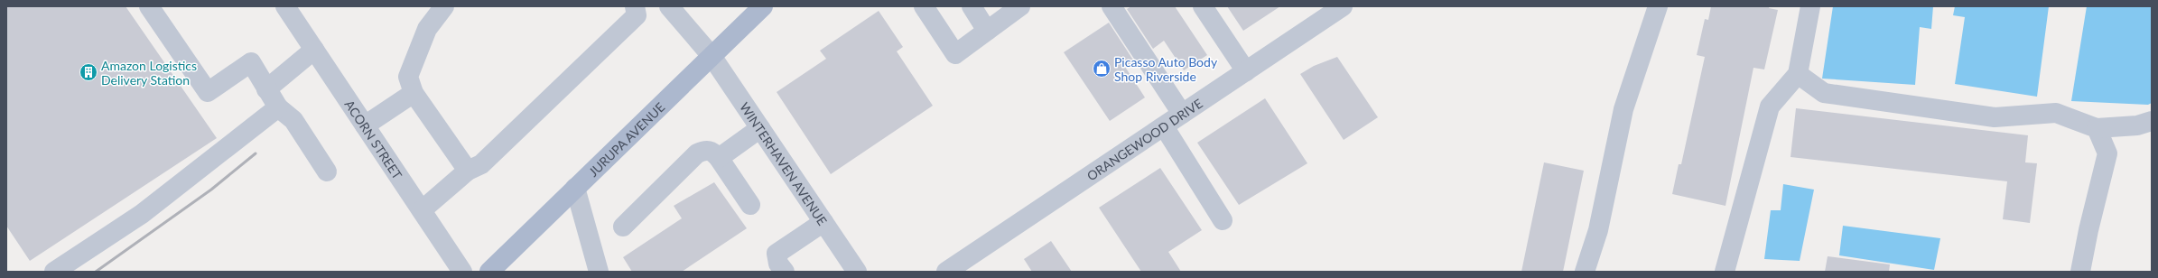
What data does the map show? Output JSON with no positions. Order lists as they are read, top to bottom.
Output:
{
  "streets": {
    "main road": ["JURUPA AVENUE"],
    "street": ["ACORN STREET", "ORANGEWOOD DRIVE", "WINTERHAVEN AVENUE"]
  },
  "crossings": [
    ["JURUPA AVENUE", "WINTERHAVEN AVENUE"]
  ],
  "places": {
    "shop": ["Picasso Auto Body Shop Riverside"],
    "building": ["Amazon Logistics Delivery Station"]
  }
}
